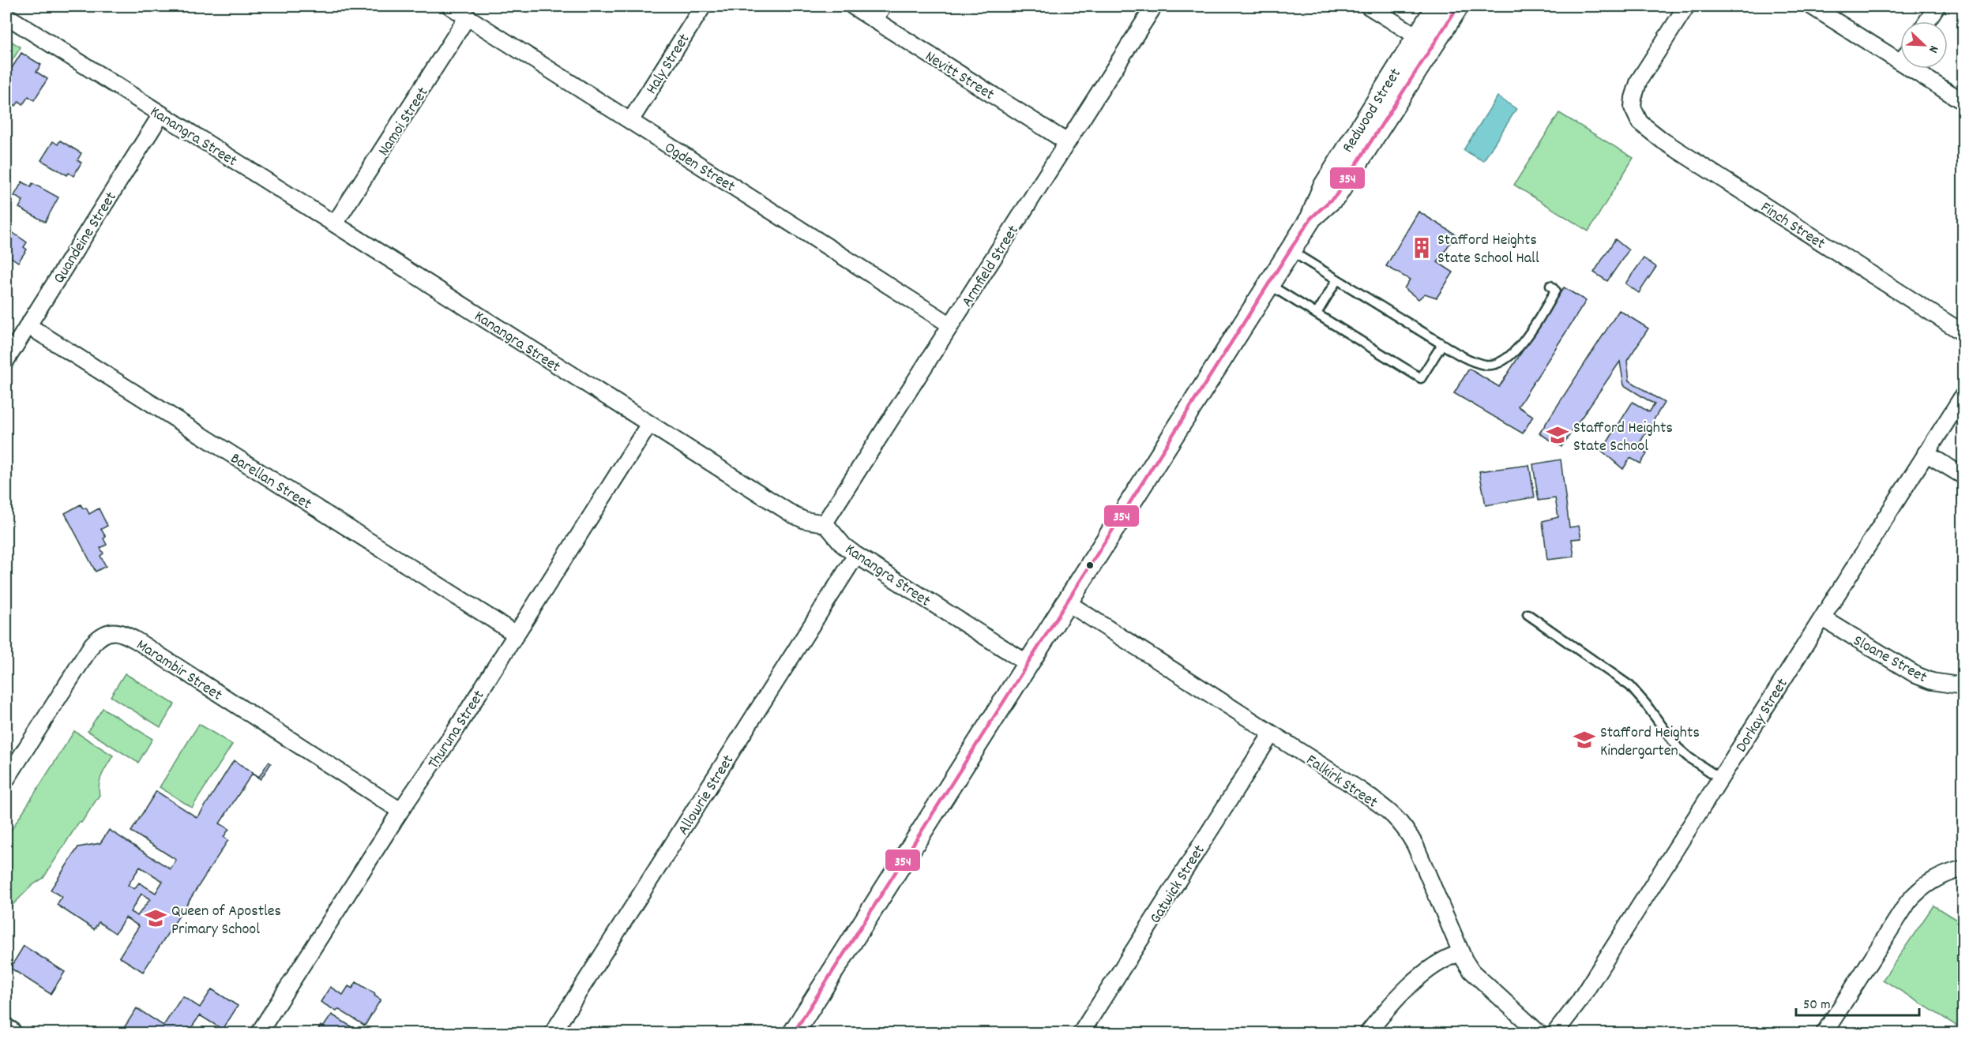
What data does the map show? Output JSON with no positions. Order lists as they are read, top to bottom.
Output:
{
  "streets": {
    "street": [
      "Haly Street",
      "Nevitt Street",
      "Redwood Street",
      "Namoi Street",
      "Kanangra Street",
      "Ogden Street",
      "Finch Street",
      "Quandeine Street",
      "Armfield Street",
      "Barellan Street",
      "Sloane Street",
      "Marambir Street",
      "Dorkay Street",
      "Thuruna Street",
      "Falkirk Street",
      "Allowrie Street",
      "Gatwick Street"
    ]
  },
  "crossings": [
    ["Haly Street", "Ogden Street"],
    ["Nevitt Street", "Armfield Street"],
    ["Redwood Street", "Kanangra Street"],
    ["Redwood Street", "Falkirk Street"],
    ["Namoi Street", "Kanangra Street"],
    ["Namoi Street", "Ogden Street"],
    ["Kanangra Street", "Quandeine Street"],
    ["Kanangra Street", "Armfield Street"],
    ["Kanangra Street", "Thuruna Street"],
    ["Kanangra Street", "Allowrie Street"],
    ["Ogden Street", "Armfield Street"],
    ["Quandeine Street", "Barellan Street"],
    ["Barellan Street", "Thuruna Street"],
    ["Sloane Street", "Dorkay Street"],
    ["Marambir Street", "Thuruna Street"],
    ["Falkirk Street", "Gatwick Street"]
  ],
  "places": {
    "building": ["Stafford Heights State School Hall"],
    "school or university": ["Stafford Heights State School", "Stafford Heights Kindergarten", "Queen of Apostles Primary School"]
  },
  "lines": ["transit line 354"],
  "scale_bar": "50 m",
  "north": "bottom right"
}
